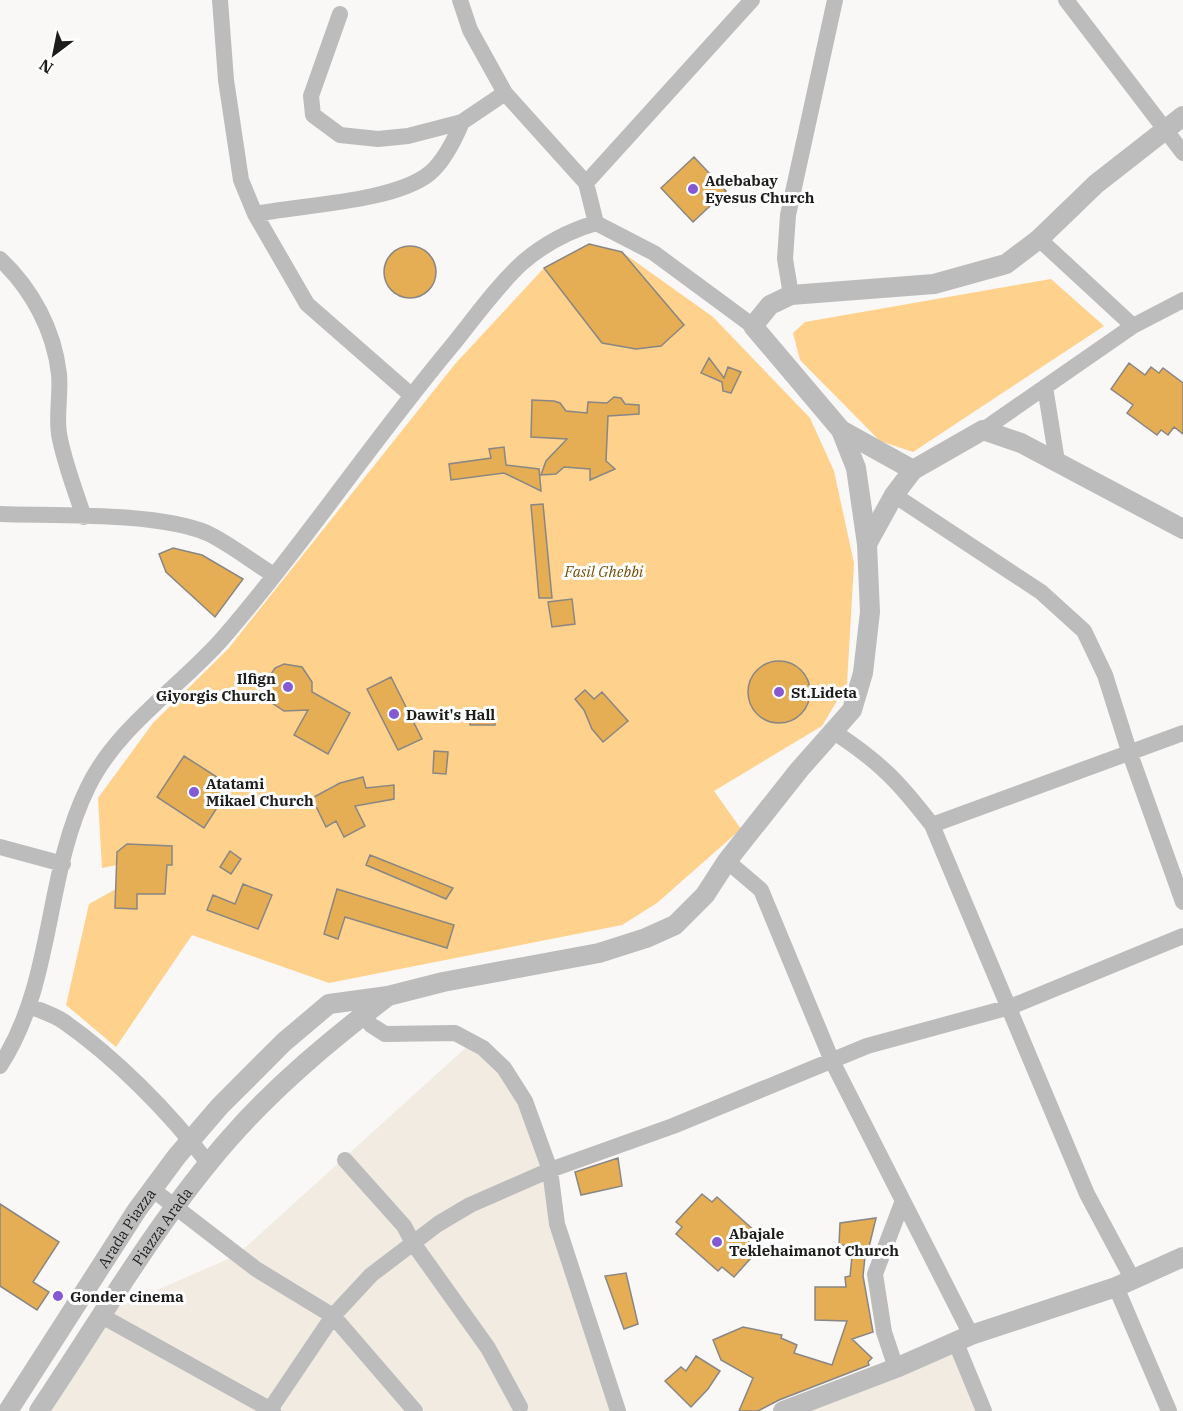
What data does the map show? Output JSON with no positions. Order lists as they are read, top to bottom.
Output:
{
  "streets": {
    "street": ["Piazza Arada", "Arada Piazza"]
  },
  "crossings": [
    ["Piazza Arada", "Arada Piazza"]
  ],
  "parks": ["Fasil Ghebbi"],
  "places": [
    "Adebabay Eyesus Church",
    "Ilfign Giyorgis Church",
    "St.Lideta",
    "Dawit's Hall",
    "Atatami Mikael Church",
    "Abajale Teklehaimanot Church",
    "Gonder cinema"
  ],
  "north": "bottom left"
}
